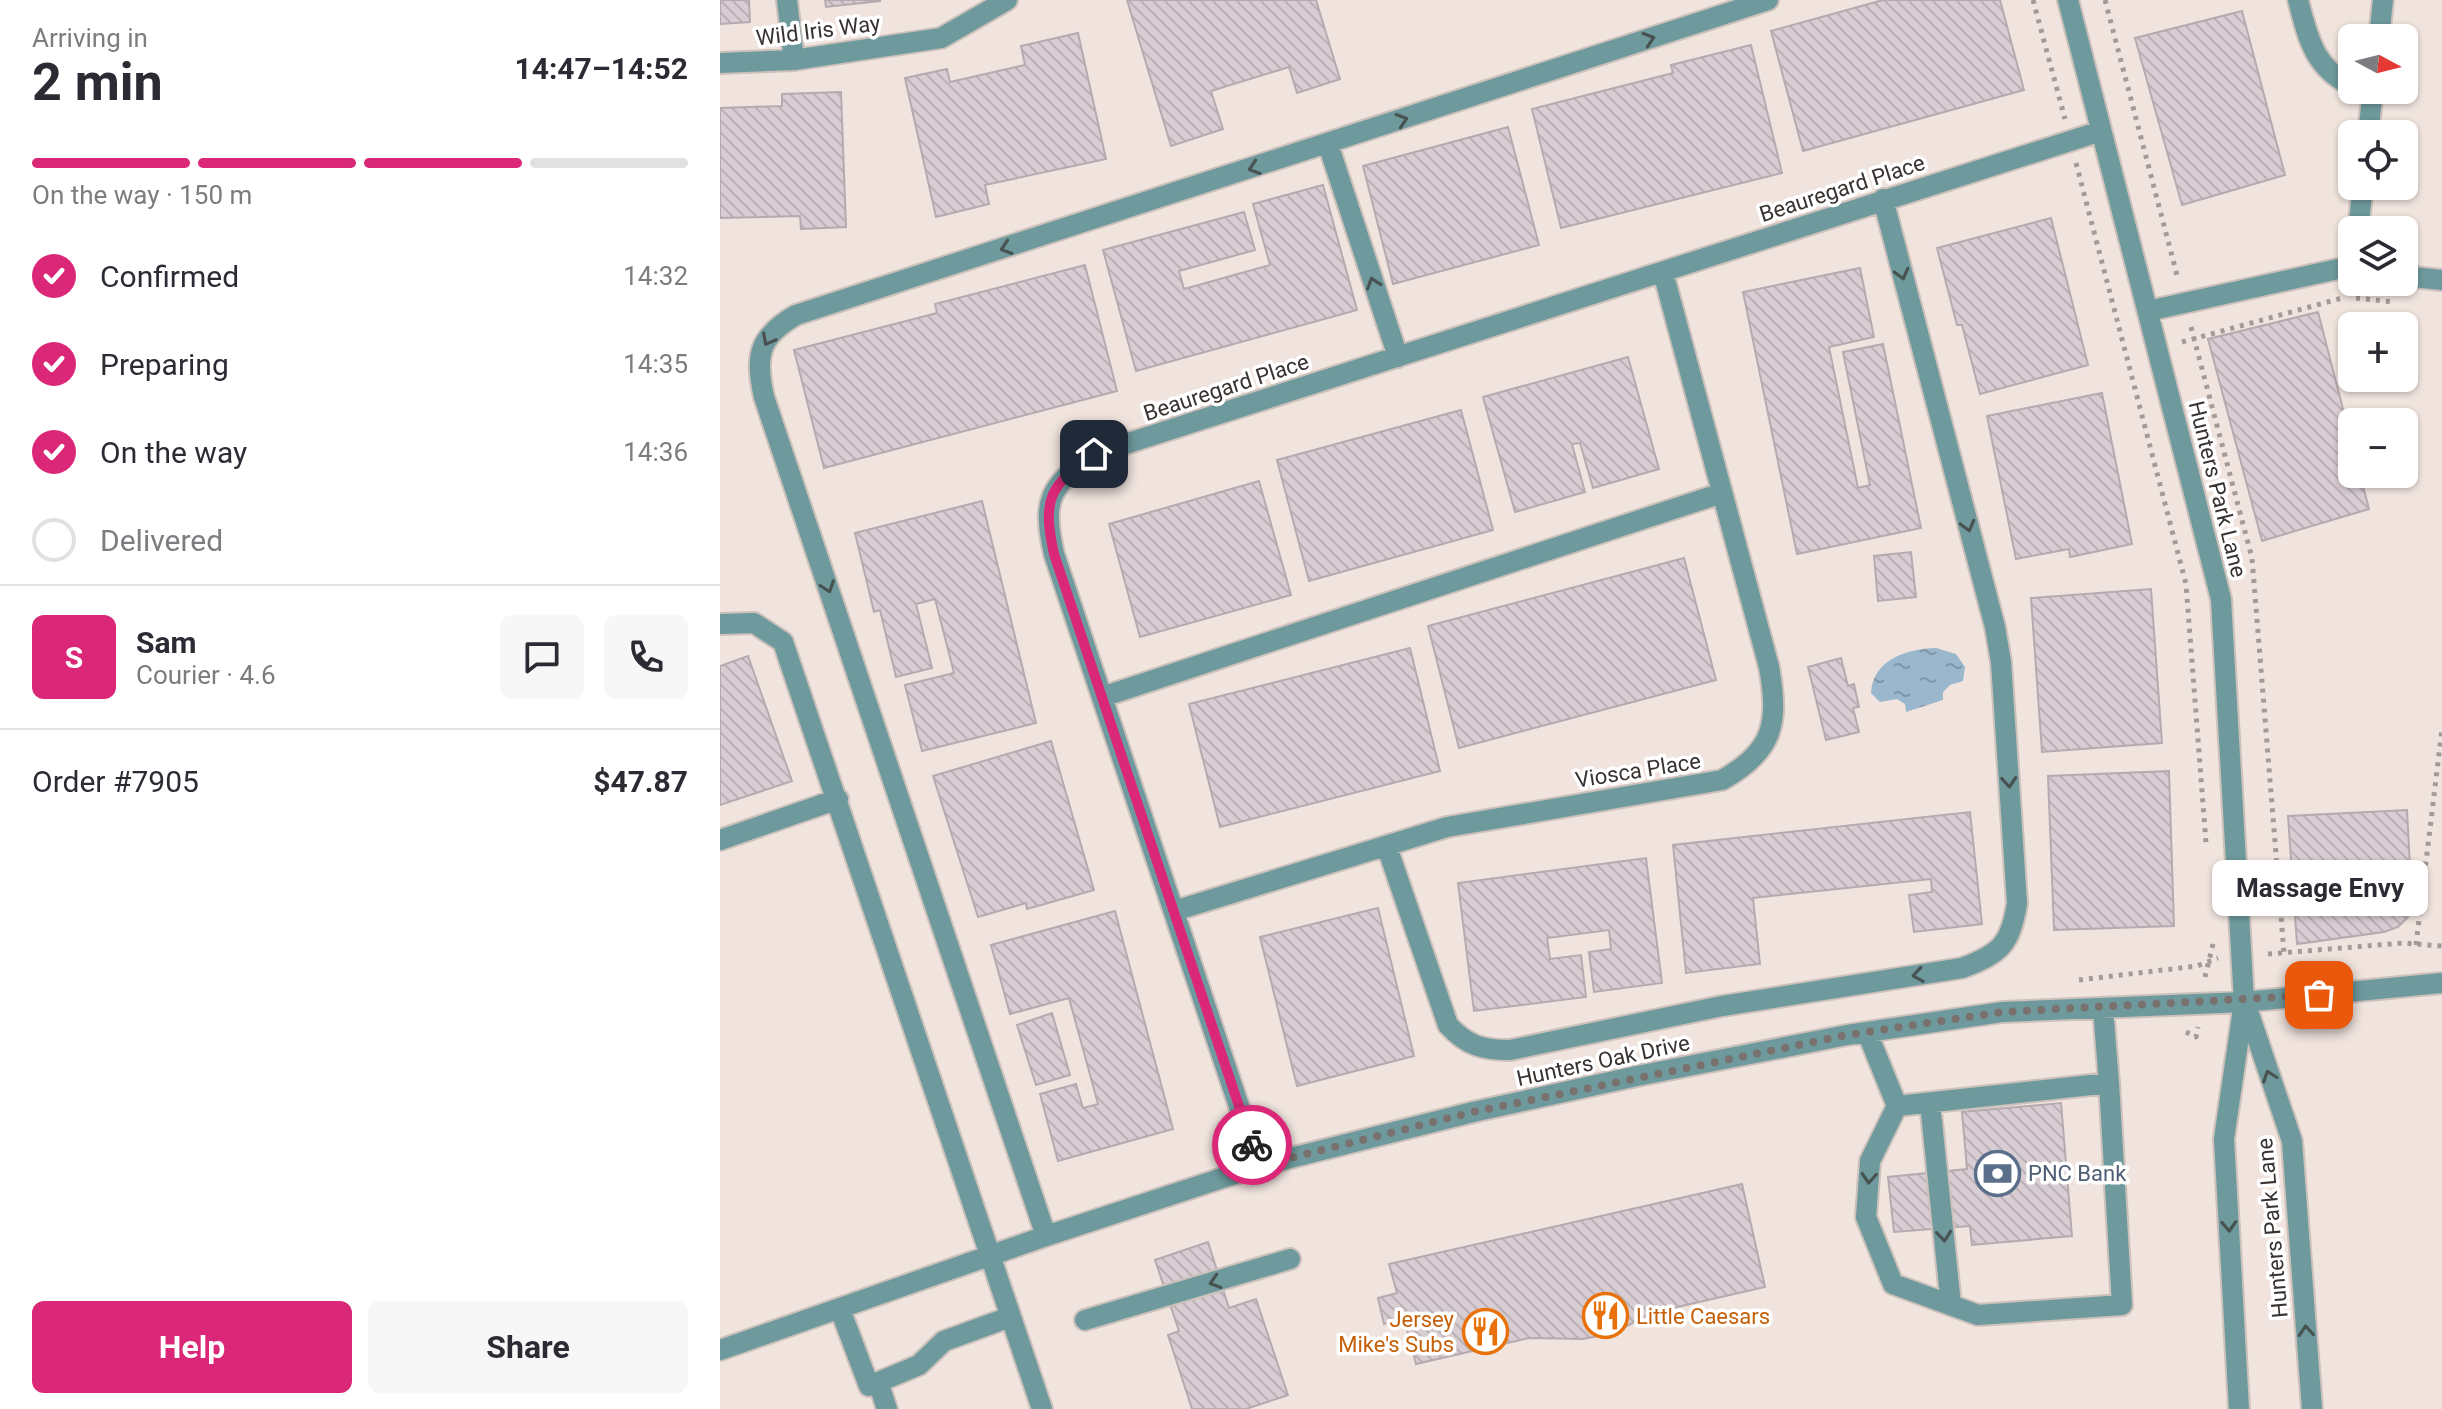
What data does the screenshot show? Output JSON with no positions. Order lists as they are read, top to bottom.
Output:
{
  "streets": {
    "street": [
      "Wild Iris Way",
      "Beauregard Place",
      "Hunters Park Lane",
      "Viosca Place",
      "Hunters Oak Drive"
    ]
  },
  "crossings": [
    ["Beauregard Place", "Hunters Park Lane"],
    ["Beauregard Place", "Viosca Place"],
    ["Beauregard Place", "Hunters Oak Drive"],
    ["Hunters Park Lane", "Hunters Oak Drive"]
  ],
  "places": {
    "other": ["Massage Envy"],
    "bank": ["PNC Bank"],
    "restaurant": ["Little Caesars", "Jersey Mike's Subs"]
  },
  "north": "right",
  "page": {
    "heading": ["2 min", "Arriving in", "14:47–14:52"],
    "panel": [
      "Sam",
      "Courier · 4.6",
      "Order #7905",
      "$47.87"
    ],
    "map_buttons": ["+", "−"],
    "bar": "On the way · 150 m",
    "list": [
      ["Confirmed", "14:32"],
      ["Preparing", "14:35"],
      ["On the way", "14:36"],
      "Delivered"
    ],
    "round": "S",
    "bubble": "Massage Envy",
    "buttons": ["Help", "Share"]
  }
}
